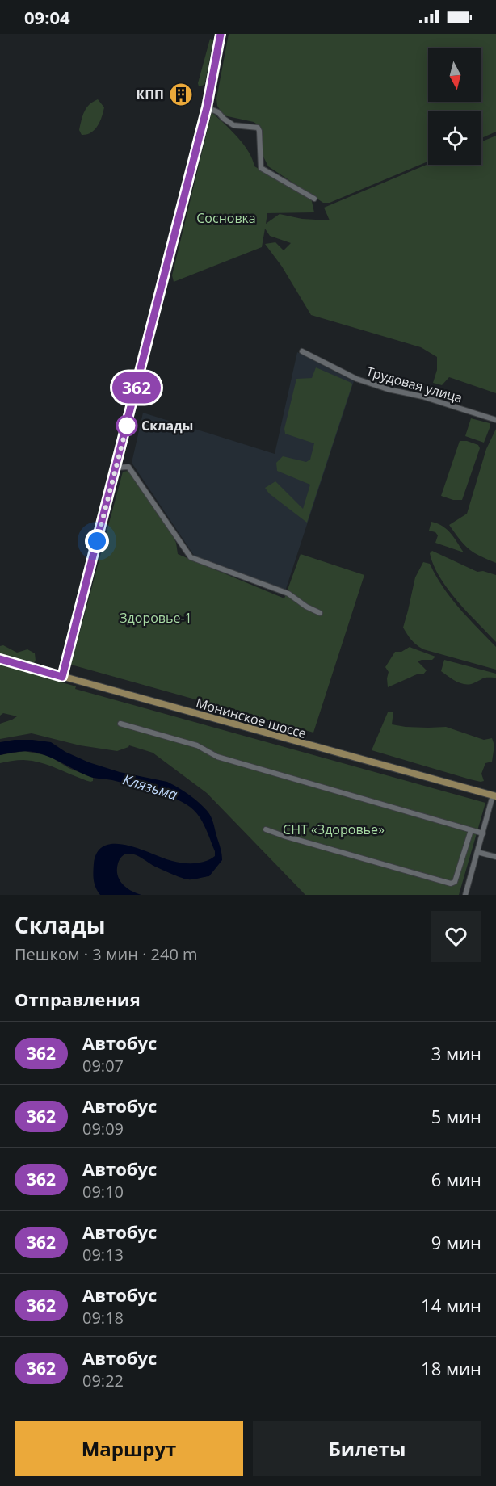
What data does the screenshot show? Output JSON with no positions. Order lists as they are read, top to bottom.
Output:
{
  "streets": {
    "main road": ["Монинское шоссе"],
    "street": ["Трудовая улица"]
  },
  "water": ["Клязьма"],
  "parks": ["Сосновка", "Здоровье-1", "СНТ «Здоровье»"],
  "places": {
    "building": ["КПП"],
    "other": ["Склады"]
  },
  "lines": ["bus line 362"],
  "north": "bottom",
  "page": {
    "status": "09:04",
    "on_map": "362",
    "heading": [
      ["Склады", "Пешком · 3 мин · 240 m"],
      "Отправления"
    ],
    "list": [
      {
        "mark": "362",
        "name": "Автобус",
        "note": "09:07",
        "value": "3 мин"
      },
      {
        "mark": "362",
        "name": "Автобус",
        "note": "09:09",
        "value": "5 мин"
      },
      {
        "mark": "362",
        "name": "Автобус",
        "note": "09:10",
        "value": "6 мин"
      },
      {
        "mark": "362",
        "name": "Автобус",
        "note": "09:13",
        "value": "9 мин"
      },
      {
        "mark": "362",
        "name": "Автобус",
        "note": "09:18",
        "value": "14 мин"
      },
      {
        "mark": "362",
        "name": "Автобус",
        "note": "09:22",
        "value": "18 мин"
      }
    ],
    "buttons": ["Маршрут", "Билеты"]
  }
}
